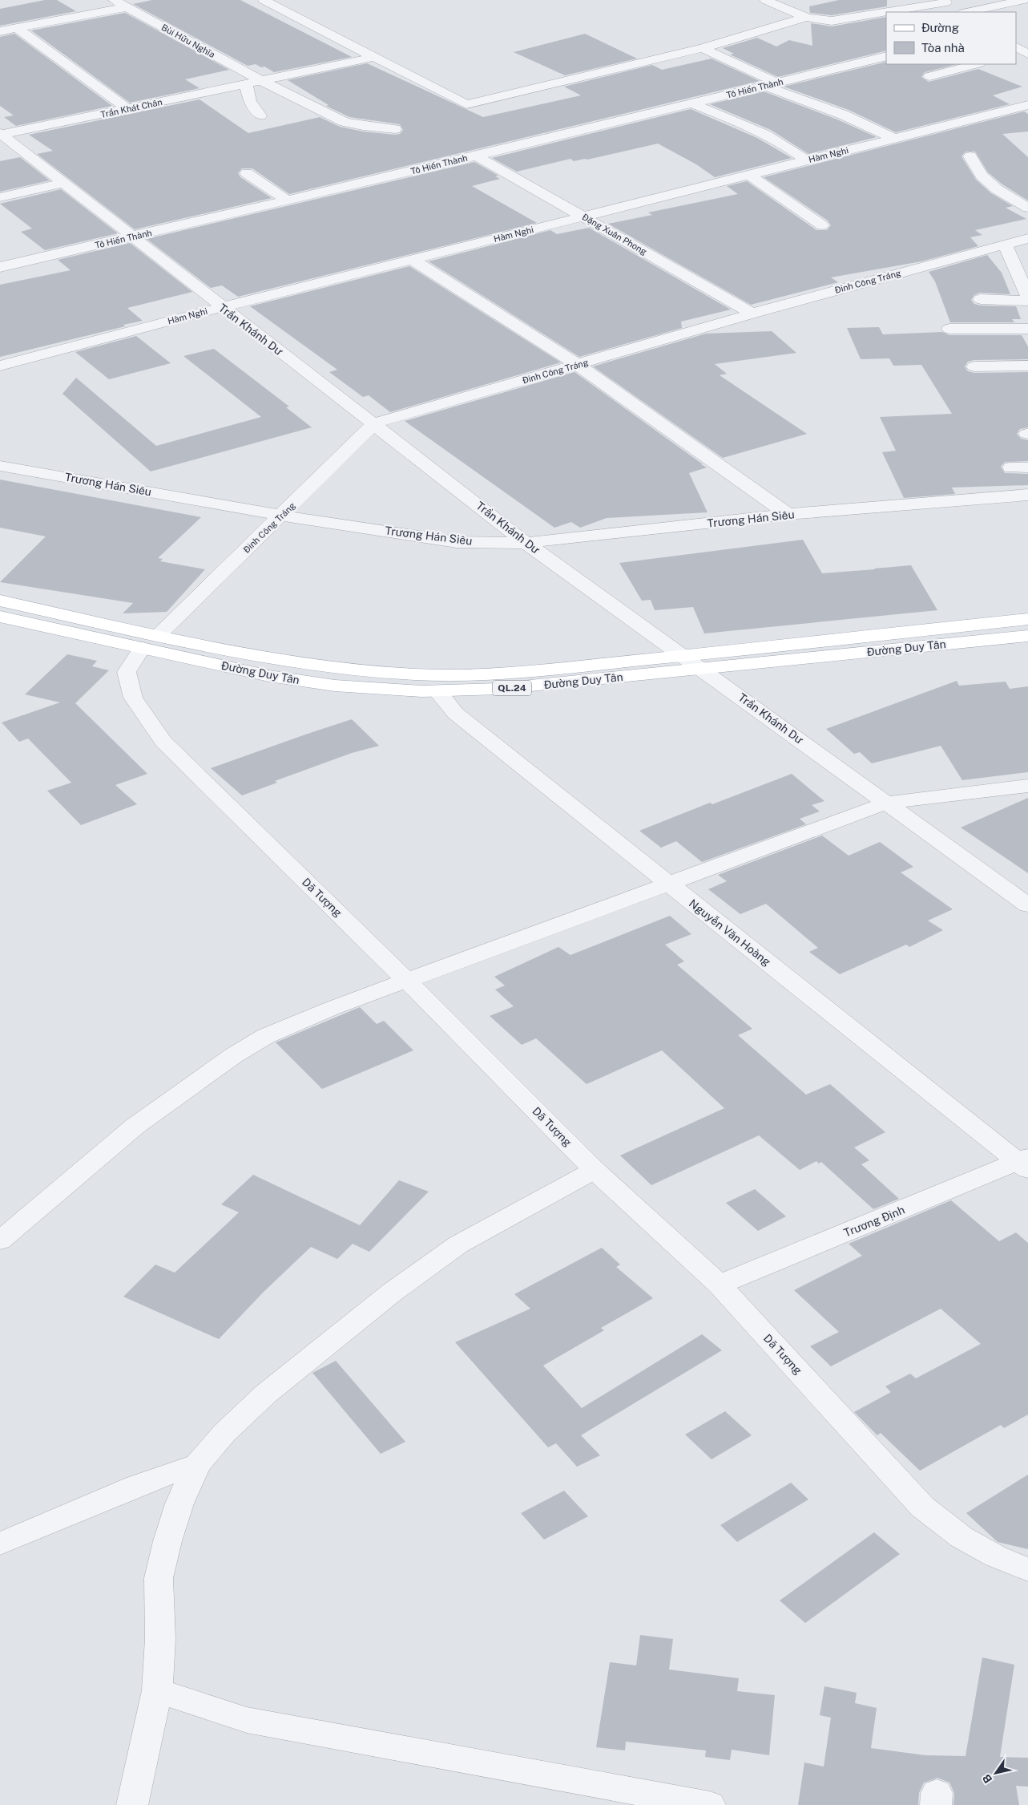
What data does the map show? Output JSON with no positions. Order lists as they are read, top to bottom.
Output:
{
  "streets": {
    "main road": ["Đường Duy Tân", "QL.24"],
    "street": [
      "Bùi Hữu Nghĩa",
      "Tô Hiến Thành",
      "Trần Khát Chân",
      "Hàm Nghi",
      "Đặng Xuân Phong",
      "Đinh Công Tráng",
      "Trần Khánh Dư",
      "Trương Hán Siêu",
      "Dã Tượng",
      "Nguyễn Văn Hoàng",
      "Trương Định"
    ]
  },
  "crossings": [
    ["Bùi Hữu Nghĩa", "Trần Khát Chân"],
    ["Tô Hiến Thành", "Đặng Xuân Phong"],
    ["Tô Hiến Thành", "Trần Khánh Dư"],
    ["Trần Khát Chân", "Trần Khánh Dư"],
    ["Hàm Nghi", "Đặng Xuân Phong"],
    ["Hàm Nghi", "Trần Khánh Dư"],
    ["Đặng Xuân Phong", "Đinh Công Tráng"],
    ["Đinh Công Tráng", "Trần Khánh Dư"],
    ["Đinh Công Tráng", "Trương Hán Siêu"],
    ["Đinh Công Tráng", "Đường Duy Tân"],
    ["Đinh Công Tráng", "Dã Tượng"],
    ["Trần Khánh Dư", "Trương Hán Siêu"],
    ["Trần Khánh Dư", "Đường Duy Tân"],
    ["Đường Duy Tân", "Dã Tượng"],
    ["Đường Duy Tân", "Nguyễn Văn Hoàng"],
    ["Dã Tượng", "Trương Định"],
    ["Nguyễn Văn Hoàng", "Trương Định"]
  ],
  "legend": ["Đường", "Tòa nhà"],
  "north": "bottom left"
}
